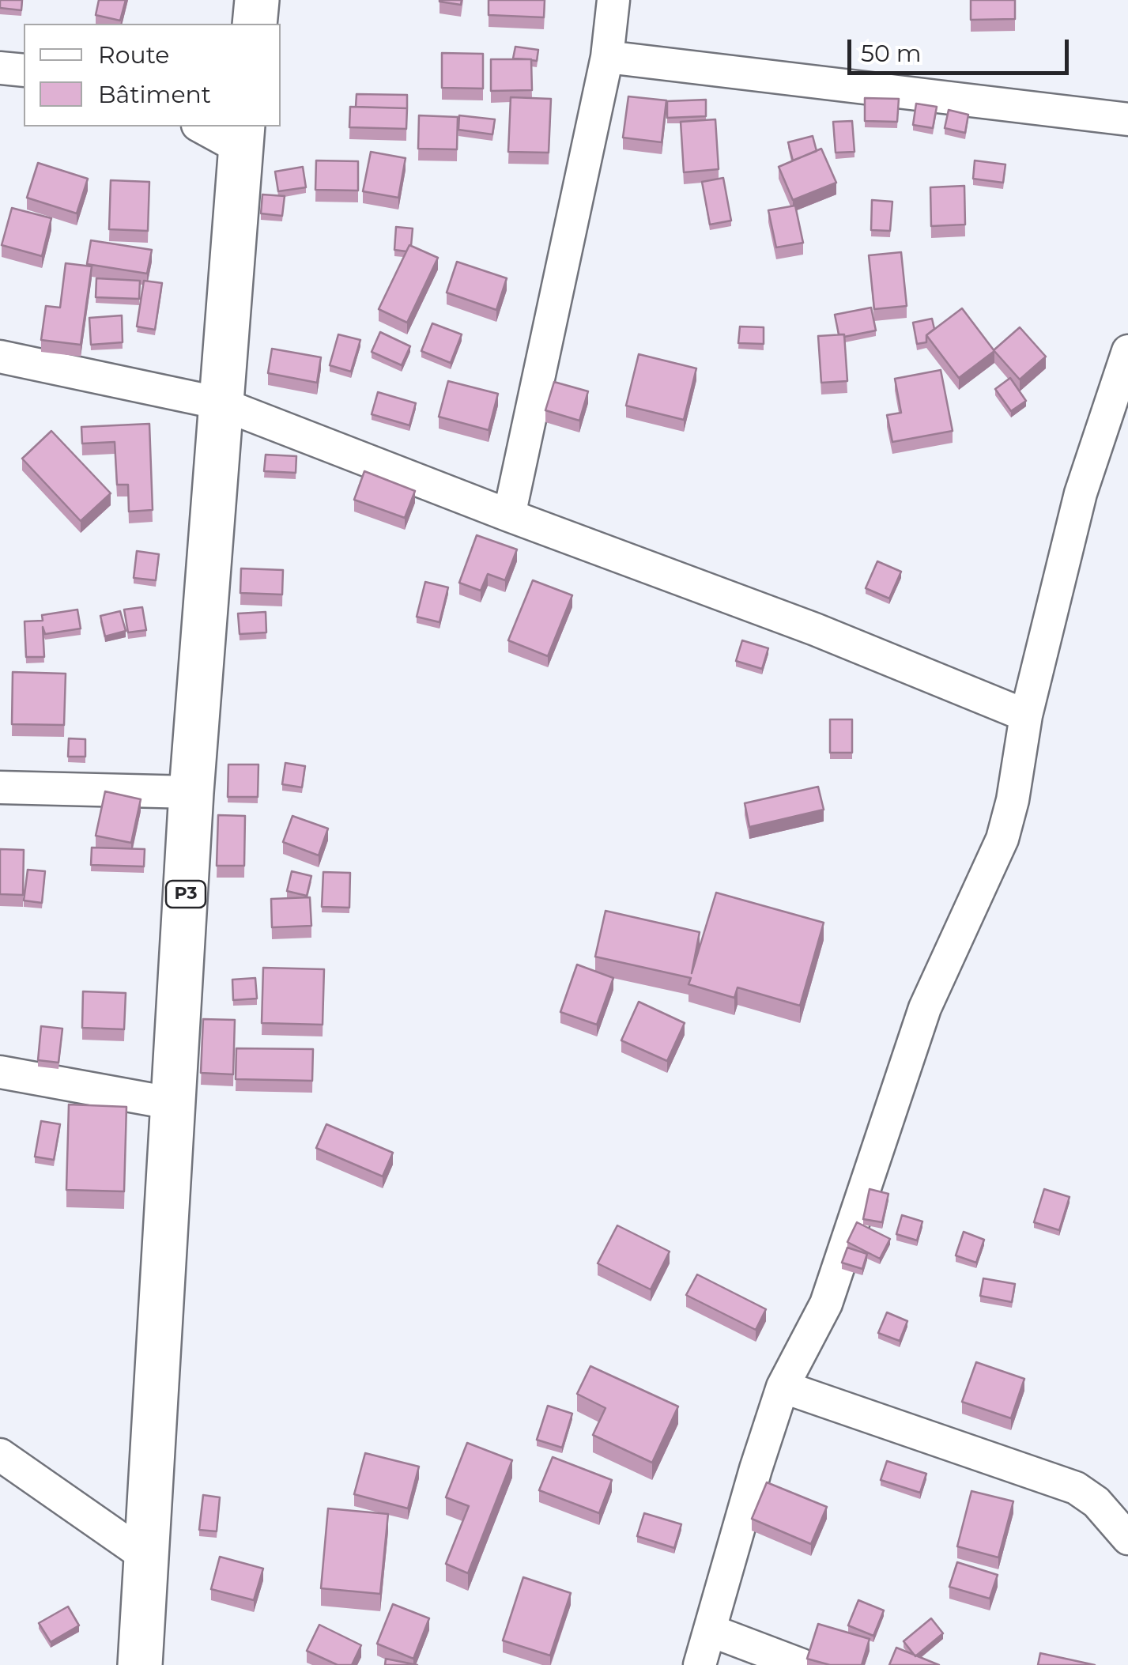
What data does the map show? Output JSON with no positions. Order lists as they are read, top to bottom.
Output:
{
  "streets": {
    "main road": ["P3"]
  },
  "legend": ["Route", "Bâtiment"],
  "scale_bar": "50 m"
}
